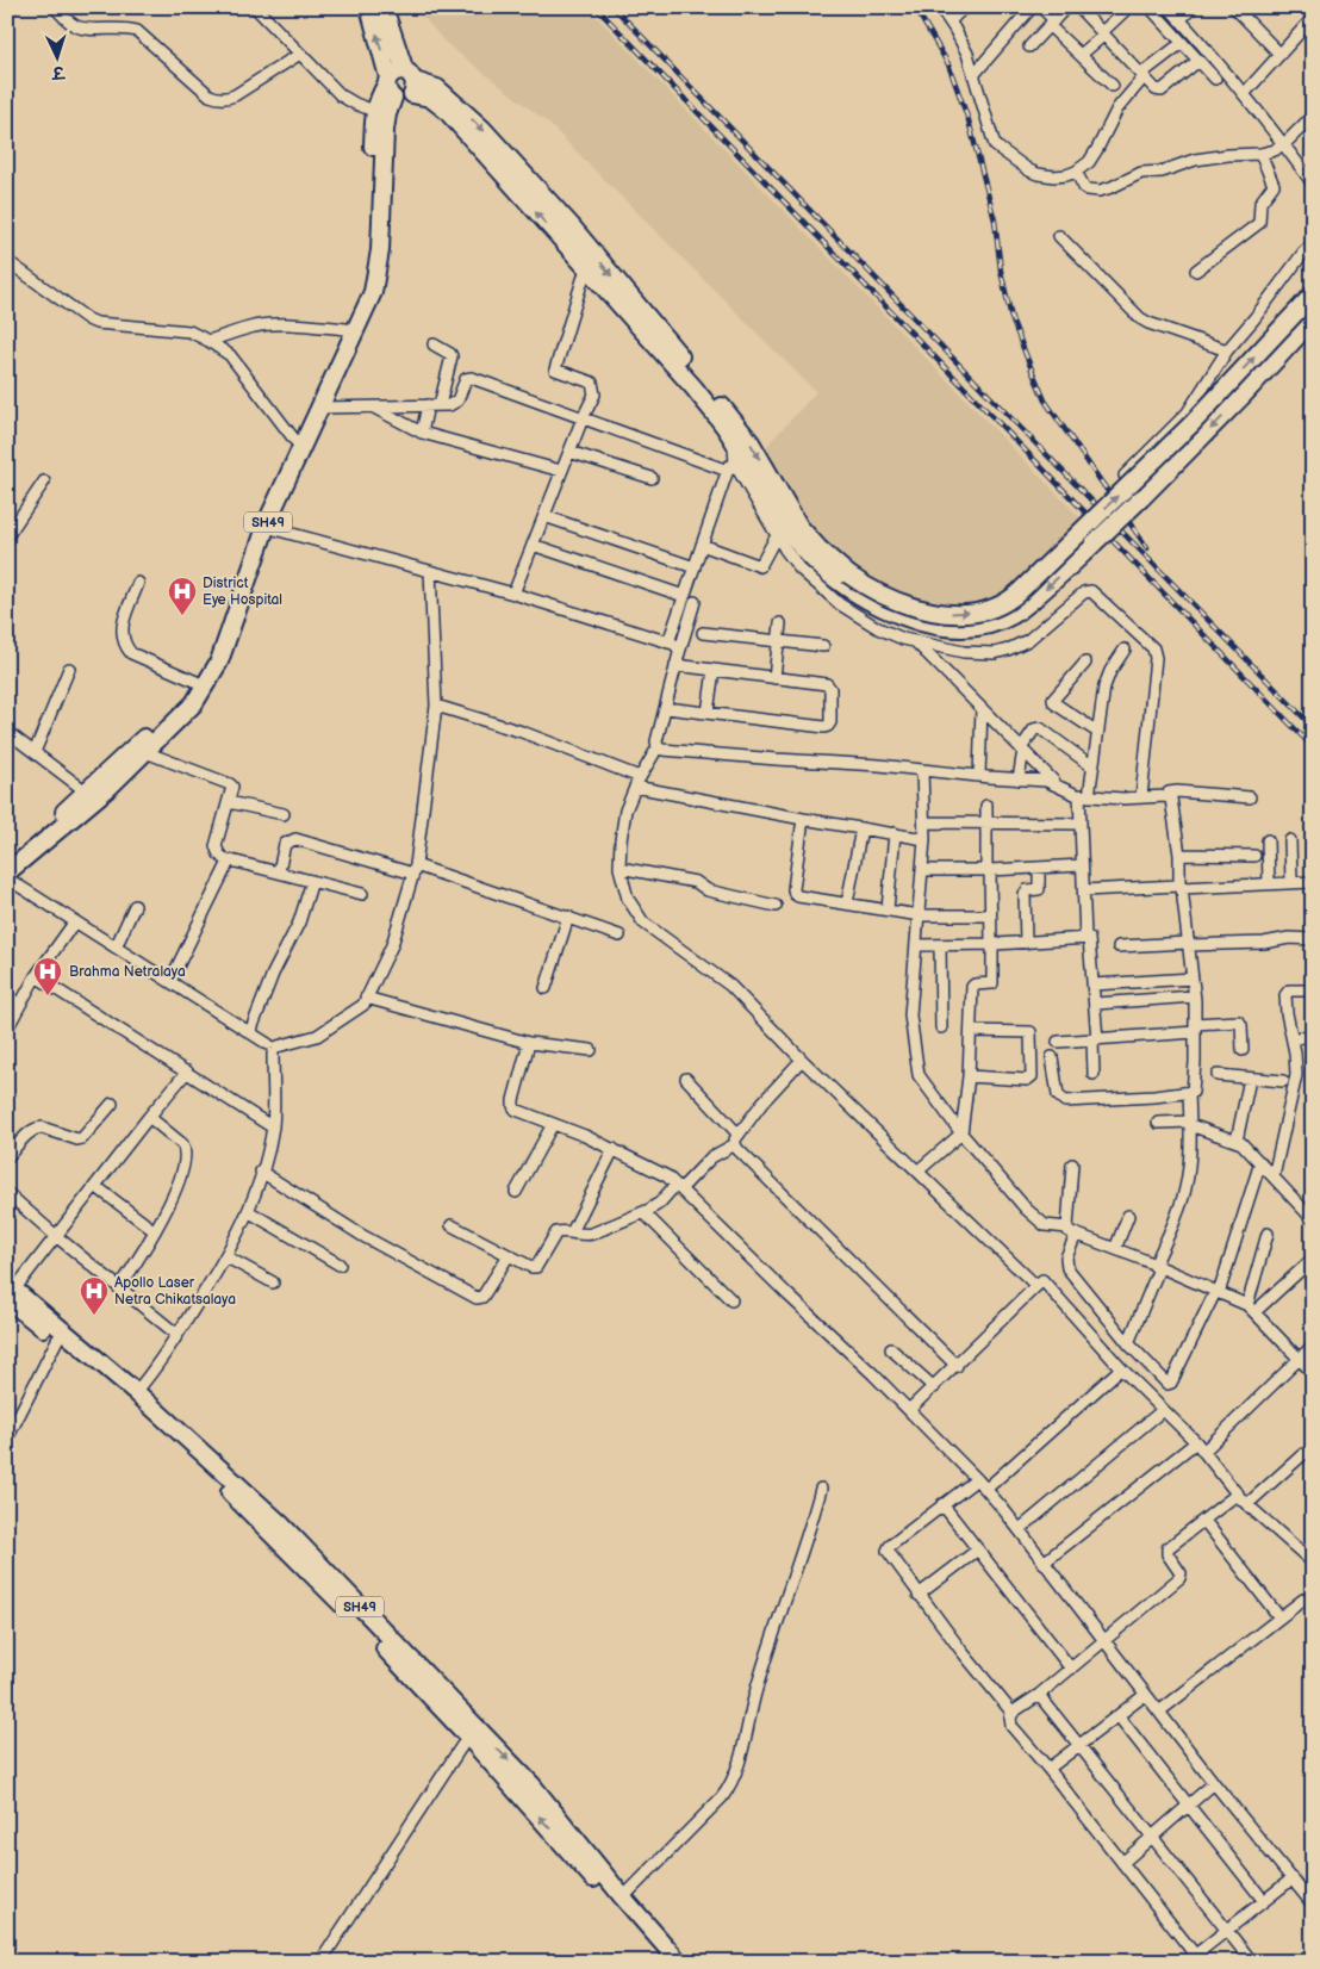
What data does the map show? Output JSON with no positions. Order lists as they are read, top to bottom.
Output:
{
  "streets": {
    "main road": ["SH49"]
  },
  "places": {
    "hospital": ["District Eye Hospital", "Brahma Netralaya", "Apollo Laser Netra Chikatsalaya"]
  },
  "north": "bottom"
}
